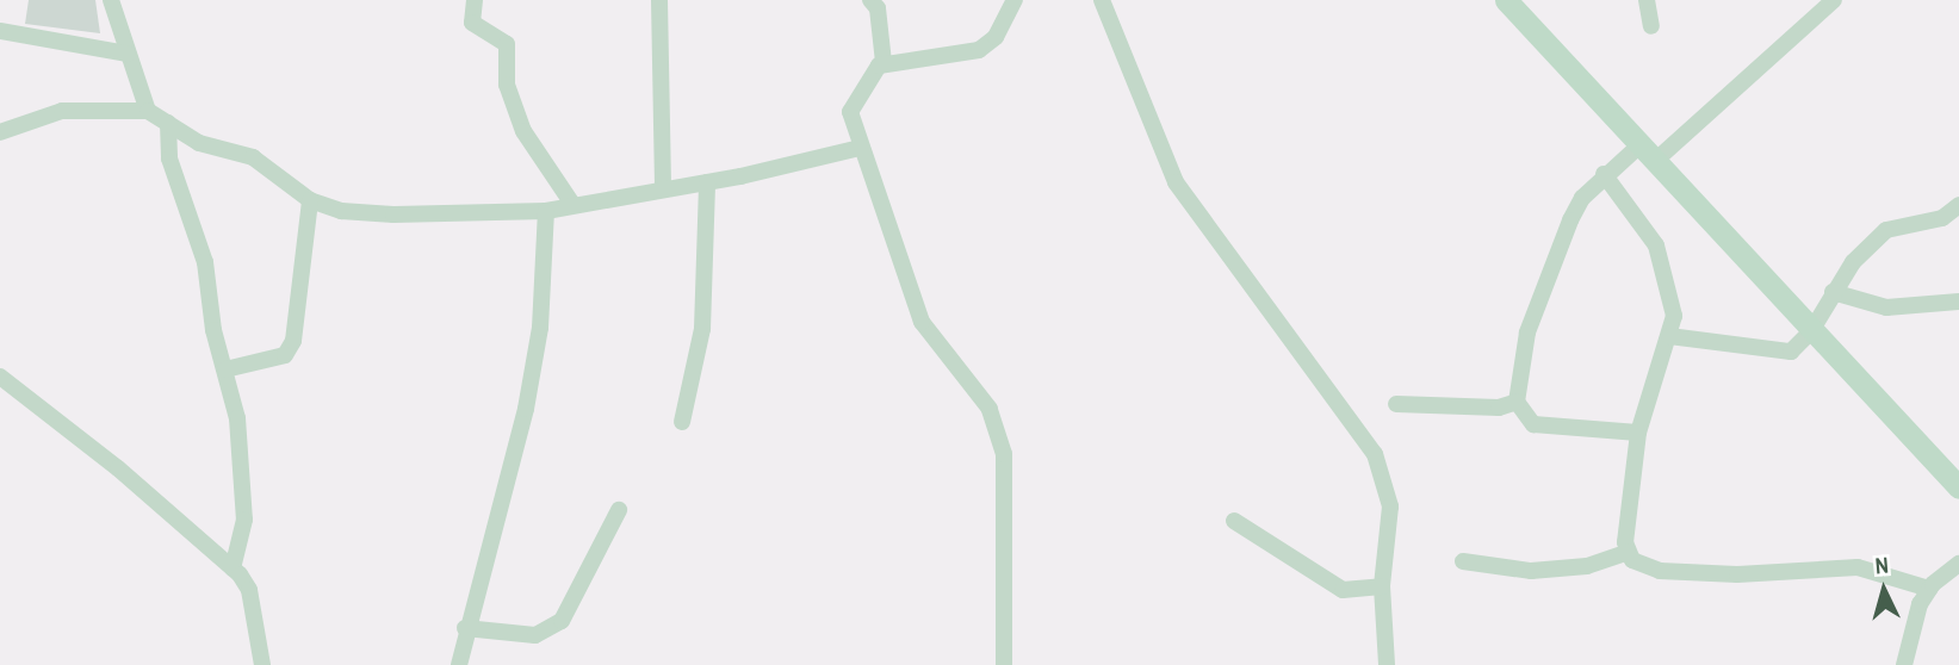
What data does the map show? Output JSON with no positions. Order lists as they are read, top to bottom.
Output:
{
  "north": "top"
}
